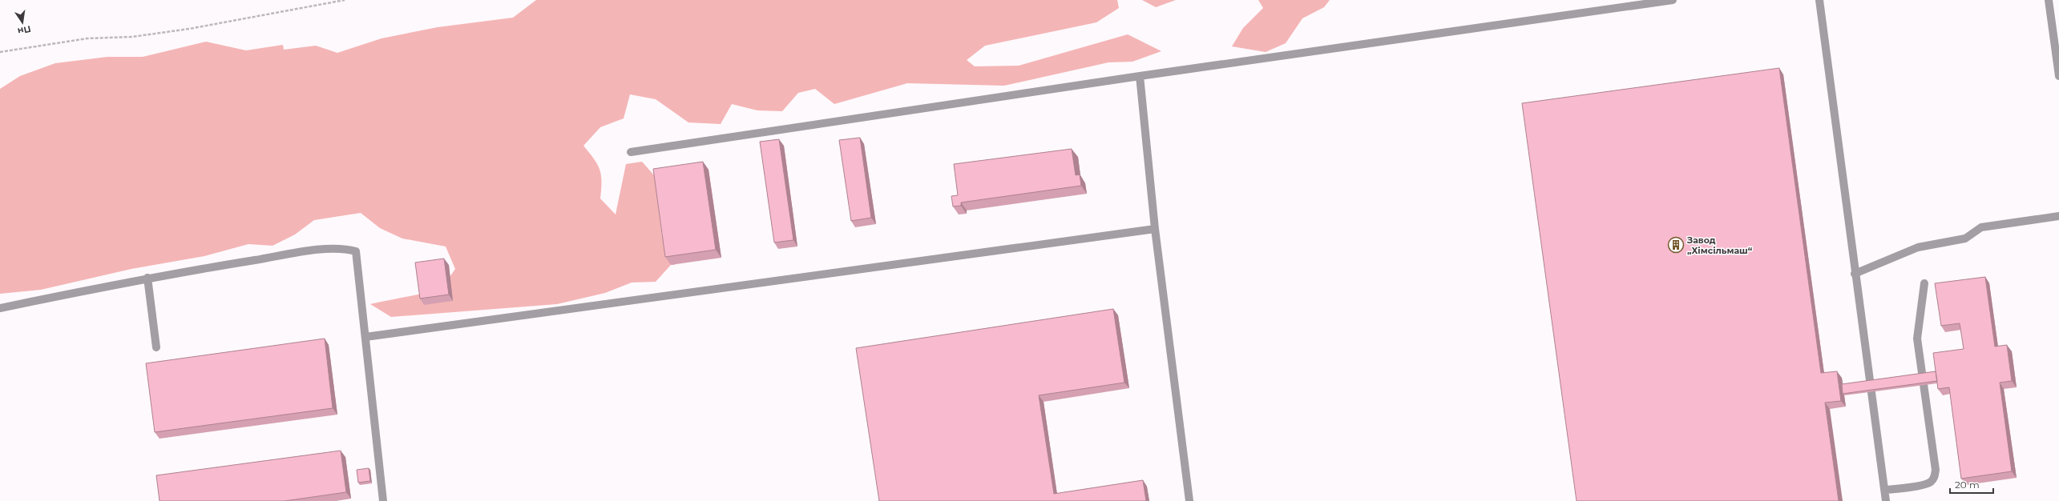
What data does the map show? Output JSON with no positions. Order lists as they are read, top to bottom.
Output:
{
  "places": {
    "building": ["Завод „Хімсільмаш“"]
  },
  "scale_bar": "20 m",
  "north": "bottom"
}
